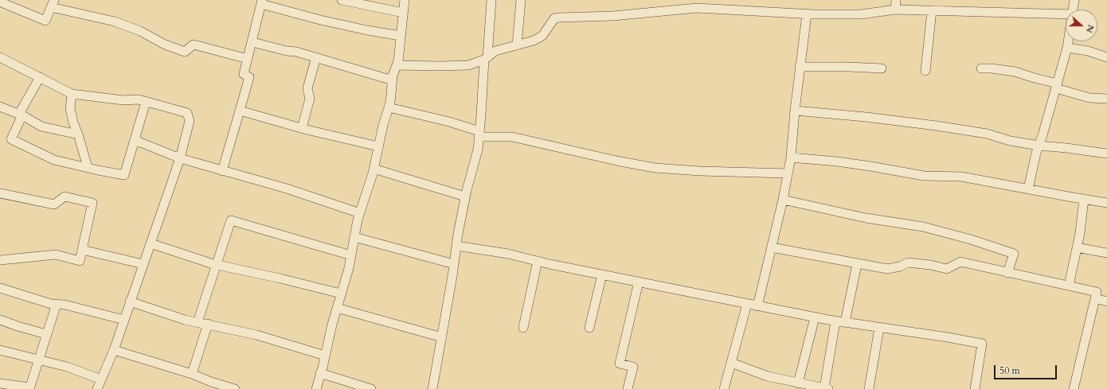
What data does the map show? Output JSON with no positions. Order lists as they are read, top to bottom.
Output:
{
  "scale_bar": "50 m",
  "north": "right"
}
